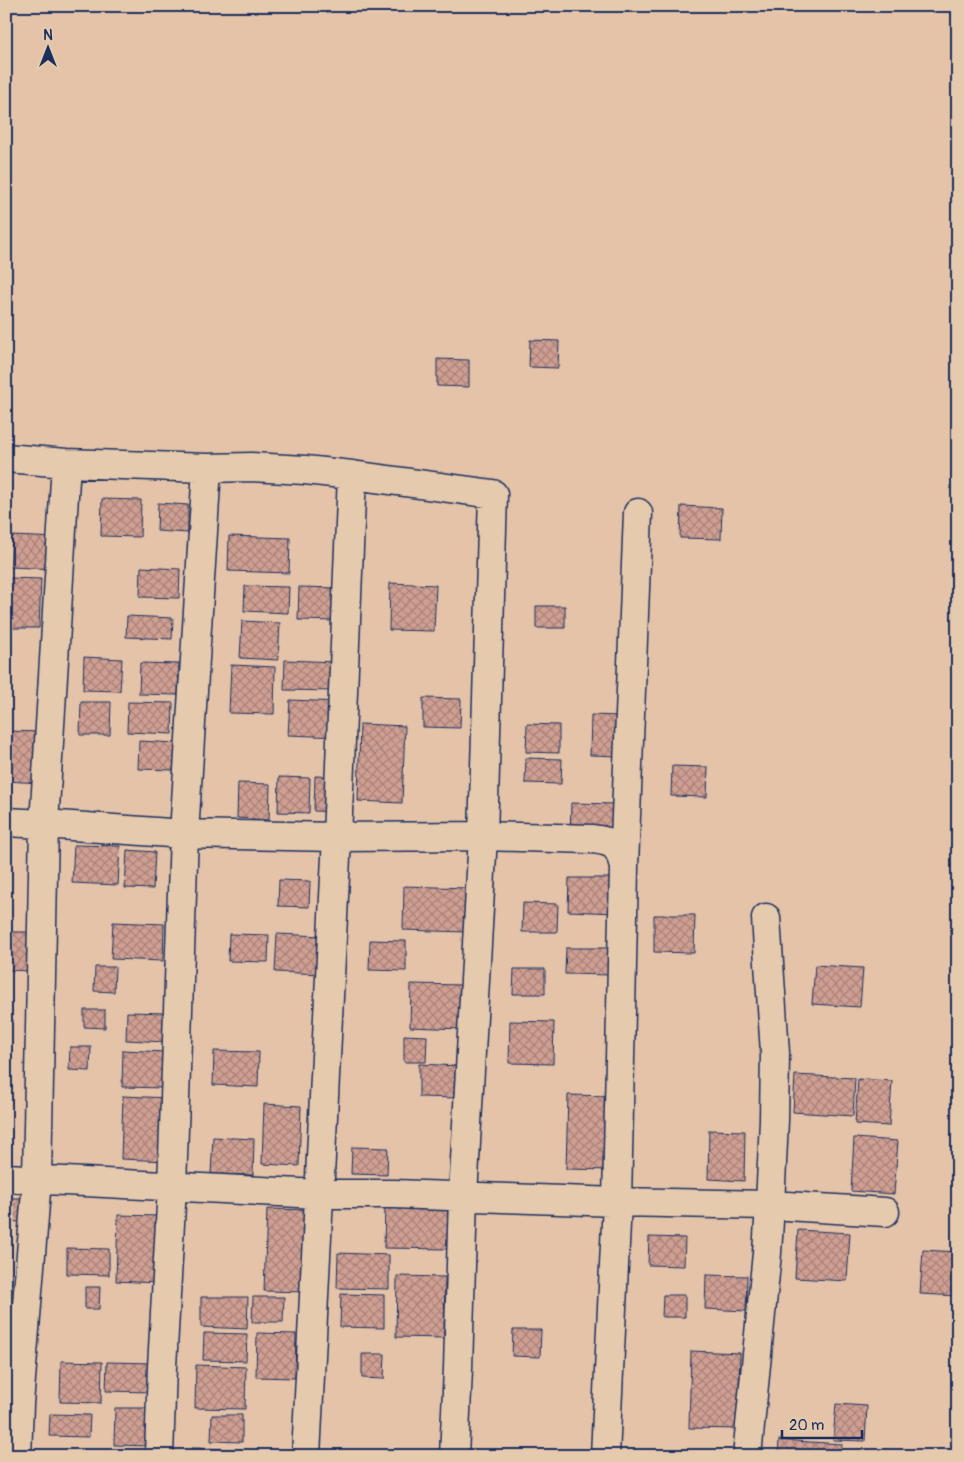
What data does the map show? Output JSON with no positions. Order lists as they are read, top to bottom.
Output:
{
  "scale_bar": "20 m",
  "north": "top"
}
